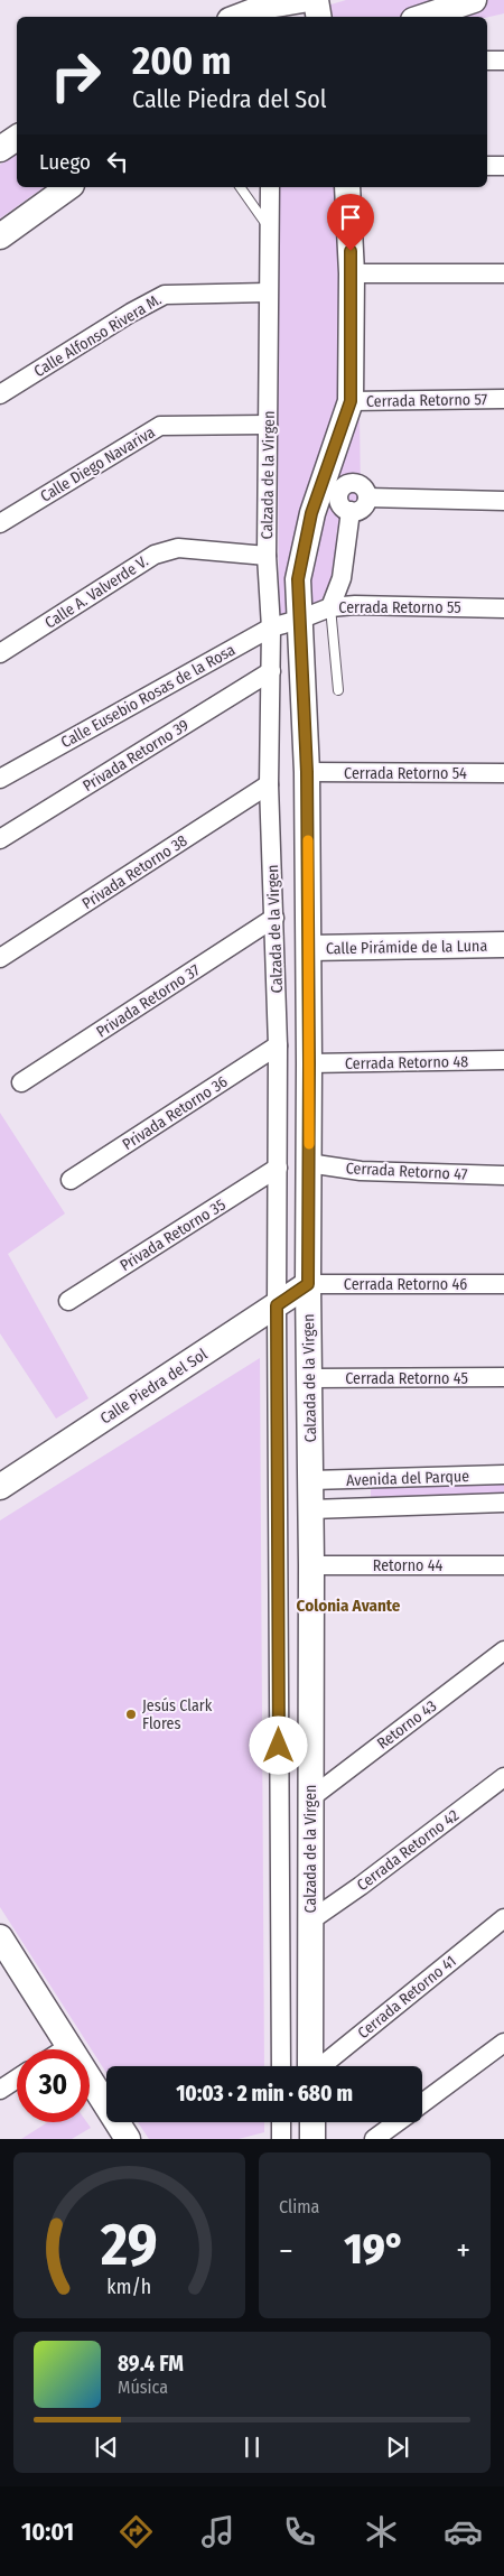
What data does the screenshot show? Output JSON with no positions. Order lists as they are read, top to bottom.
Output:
{
  "streets": {
    "main road": ["Calzada de la Virgen", "Calle Pirámide de la Luna", "Calle Piedra del Sol"],
    "street": [
      "Calle Alfonso Rivera M.",
      "Cerrada Retorno 57",
      "Calle Diego Navariva",
      "Calle A. Valverde V.",
      "Cerrada Retorno 55",
      "Calle Eusebio Rosas de la Rosa",
      "Privada Retorno 39",
      "Cerrada Retorno 54",
      "Privada Retorno 38",
      "Privada Retorno 37",
      "Cerrada Retorno 48",
      "Privada Retorno 36",
      "Cerrada Retorno 47",
      "Privada Retorno 35",
      "Cerrada Retorno 46",
      "Cerrada Retorno 45",
      "Avenida del Parque",
      "Retorno 44",
      "Retorno 43",
      "Cerrada Retorno 42",
      "Cerrada Retorno 41"
    ]
  },
  "crossings": [
    ["Calle Alfonso Rivera M.", "Calzada de la Virgen"],
    ["Cerrada Retorno 57", "Calzada de la Virgen"],
    ["Calle Diego Navariva", "Calzada de la Virgen"],
    ["Calzada de la Virgen", "Calle A. Valverde V."],
    ["Calzada de la Virgen", "Cerrada Retorno 55"],
    ["Calzada de la Virgen", "Calle Eusebio Rosas de la Rosa"],
    ["Calzada de la Virgen", "Privada Retorno 39"],
    ["Calzada de la Virgen", "Cerrada Retorno 54"],
    ["Calzada de la Virgen", "Privada Retorno 38"],
    ["Calzada de la Virgen", "Calle Pirámide de la Luna"],
    ["Calzada de la Virgen", "Privada Retorno 37"],
    ["Calzada de la Virgen", "Cerrada Retorno 48"],
    ["Calzada de la Virgen", "Privada Retorno 36"],
    ["Calzada de la Virgen", "Cerrada Retorno 47"],
    ["Calzada de la Virgen", "Privada Retorno 35"],
    ["Calzada de la Virgen", "Cerrada Retorno 46"],
    ["Calzada de la Virgen", "Cerrada Retorno 45"],
    ["Calzada de la Virgen", "Calle Piedra del Sol"],
    ["Calzada de la Virgen", "Avenida del Parque"],
    ["Calzada de la Virgen", "Retorno 44"],
    ["Calzada de la Virgen", "Retorno 43"],
    ["Calzada de la Virgen", "Cerrada Retorno 42"],
    ["Cerrada Retorno 55", "Calle Eusebio Rosas de la Rosa"],
    ["Cerrada Retorno 46", "Calle Piedra del Sol"]
  ],
  "districts": ["Colonia Avante"],
  "places": ["Jesús Clark Flores"],
  "page": {
    "turn": ["200 m", "Calle Piedra del Sol"],
    "then": "Luego",
    "limit": "30",
    "trip": "10:03 · 2 min · 680 m",
    "tile": "Clima",
    "heat": ["−", "19°", "+"],
    "song": ["89.4 FM", "Música"],
    "tabs": "10:01",
    "gauge": ["29", "km/h"]
  }
}
